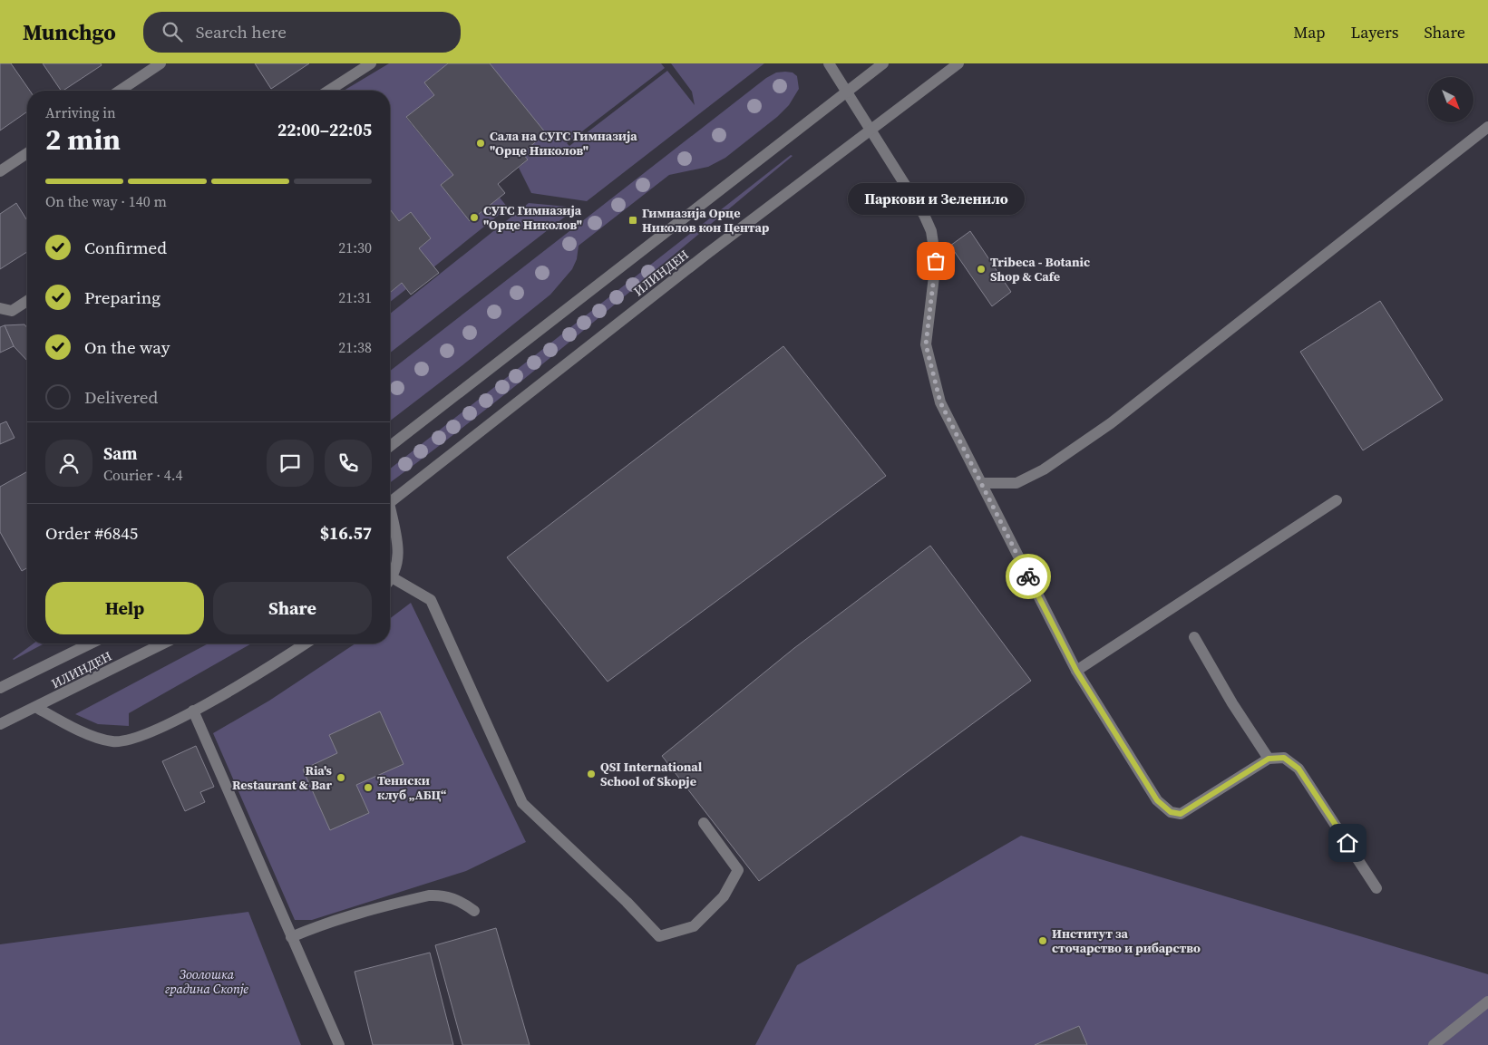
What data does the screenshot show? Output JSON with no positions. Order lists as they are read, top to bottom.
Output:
{
  "streets": {
    "street": ["ИЛИНДЕН"]
  },
  "parks": ["Зоолошка градина Скопје"],
  "places": {
    "other": [
      "Сала на СУГС Гимназија \"Орце Николов\"",
      "СУГС Гимназија \"Орце Николов\"",
      "Паркови и Зеленило",
      "Tribeca - Botanic Shop & Cafe",
      "QSI International School of Skopje",
      "Ria's Restaurant & Bar",
      "Тениски клуб „АБЦ“",
      "Институт за сточарство и рибарство"
    ],
    "transit": ["Гимназија Орце Николов кон Центар"]
  },
  "north": "bottom right",
  "page": {
    "header": "Munchgo",
    "search": "Search here",
    "nav": ["Map", "Layers", "Share"],
    "heading": ["2 min", "Arriving in", "22:00–22:05"],
    "panel": [
      "Sam",
      "Courier · 4.4",
      "Order #6845",
      "$16.57"
    ],
    "bar": "On the way · 140 m",
    "bubble": "Паркови и Зеленило",
    "list": [
      ["Confirmed", "21:30"],
      ["Preparing", "21:31"],
      ["On the way", "21:38"],
      "Delivered"
    ],
    "buttons": ["Help", "Share"]
  }
}
